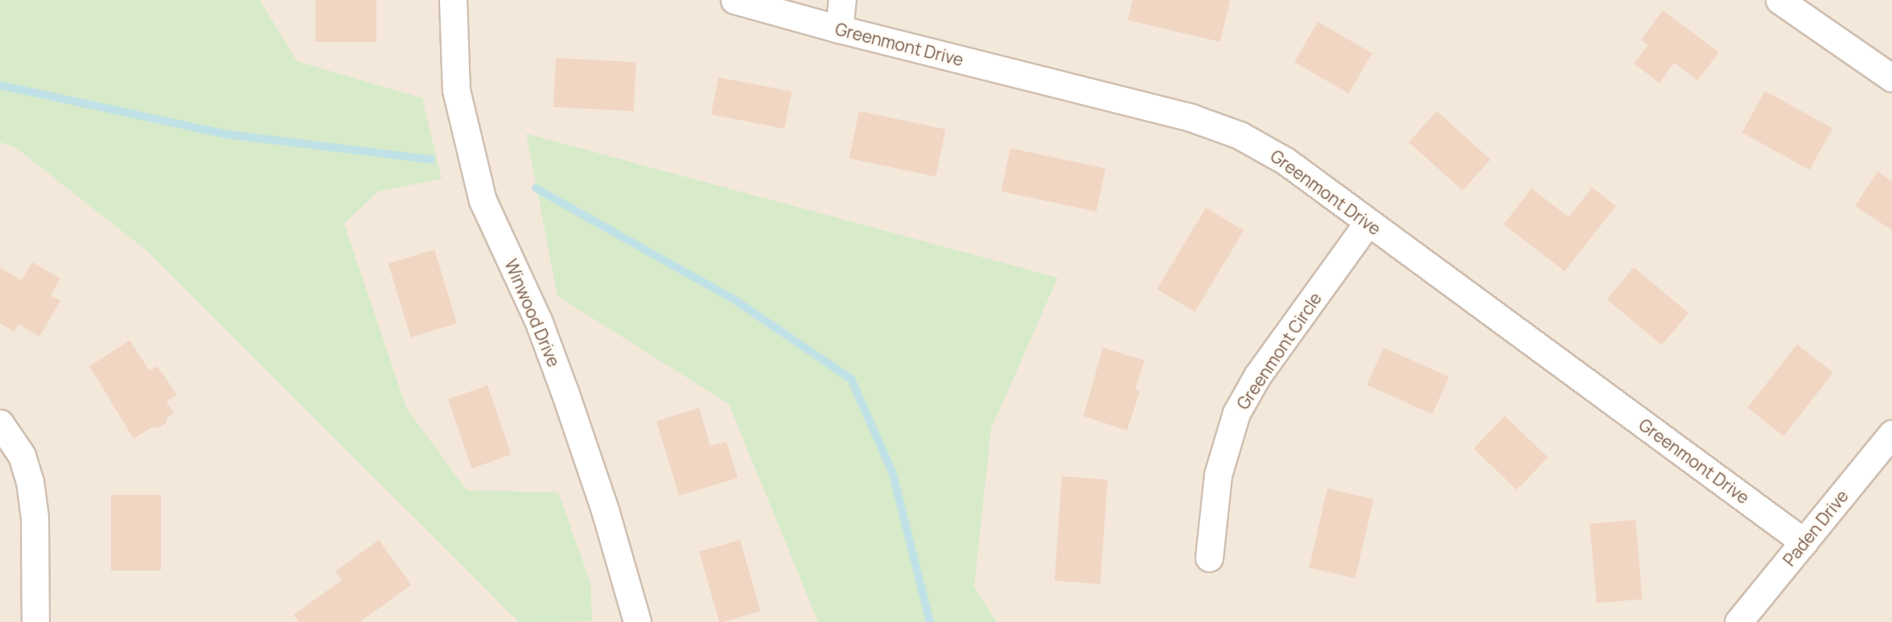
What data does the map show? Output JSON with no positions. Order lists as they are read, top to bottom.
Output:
{
  "streets": {
    "street": [
      "Greenmont Drive",
      "Winwood Drive",
      "Greenmont Circle",
      "Paden Drive"
    ]
  },
  "crossings": [
    ["Greenmont Drive", "Greenmont Circle"],
    ["Greenmont Drive", "Paden Drive"]
  ]
}
